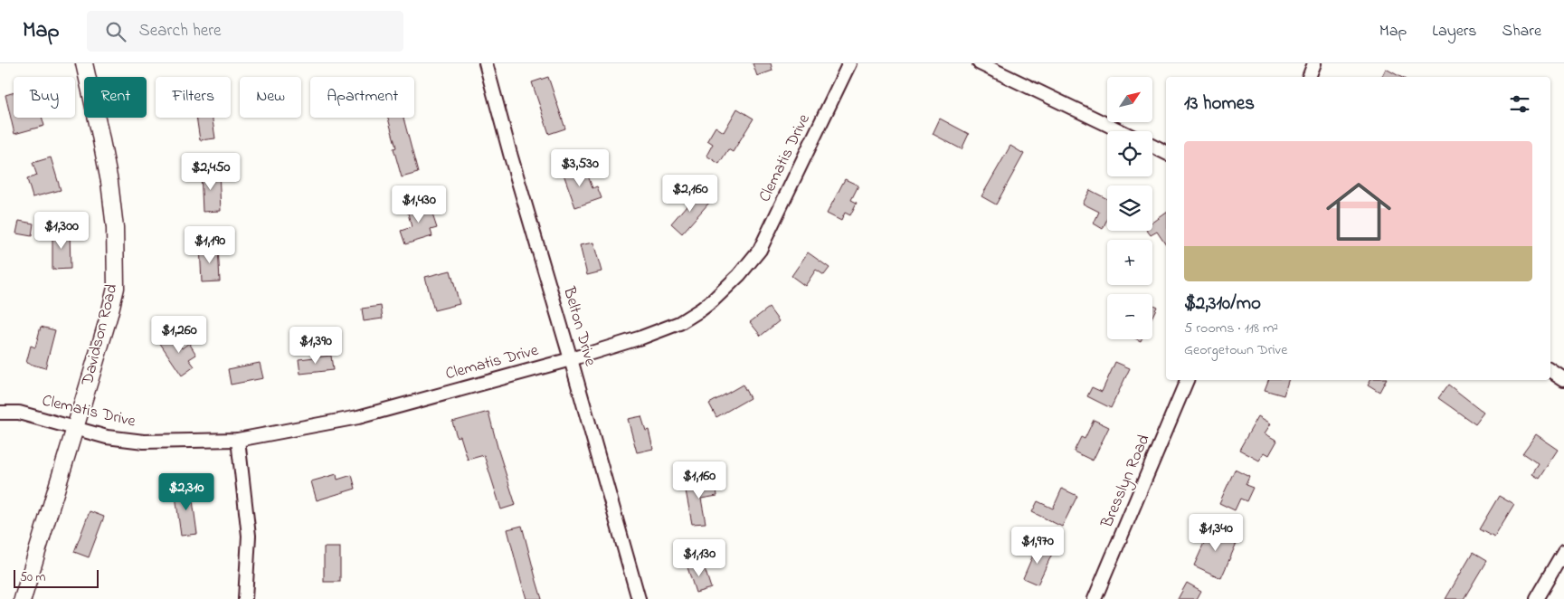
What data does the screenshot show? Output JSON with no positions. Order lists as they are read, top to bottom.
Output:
{
  "streets": {
    "street": [
      "Clematis Drive",
      "Belton Drive",
      "Davidson Road",
      "Bresslyn Road"
    ]
  },
  "crossings": [
    ["Clematis Drive", "Belton Drive"],
    ["Clematis Drive", "Davidson Road"]
  ],
  "scale_bar": "50 m",
  "north": "top right",
  "page": {
    "header": "Map",
    "search": "Search here",
    "nav": ["Map", "Layers", "Share"],
    "map_buttons": ["+", "−"],
    "chip": [
      "Buy",
      "Rent",
      "Filters",
      "New",
      "Apartment"
    ],
    "heading": "13 homes",
    "list": [
      {
        "name": "$2,310/mo",
        "note": "5 rooms · 118 m² · Georgetown Drive"
      }
    ],
    "price": [
      "$3,530",
      "$2,450",
      "$2,160",
      "$1,430",
      "$1,300",
      "$1,190",
      "$1,260",
      "$1,390",
      "$1,160",
      "$2,310",
      "$1,340",
      "$1,970",
      "$1,130"
    ],
    "scale": "50 m"
  }
}
